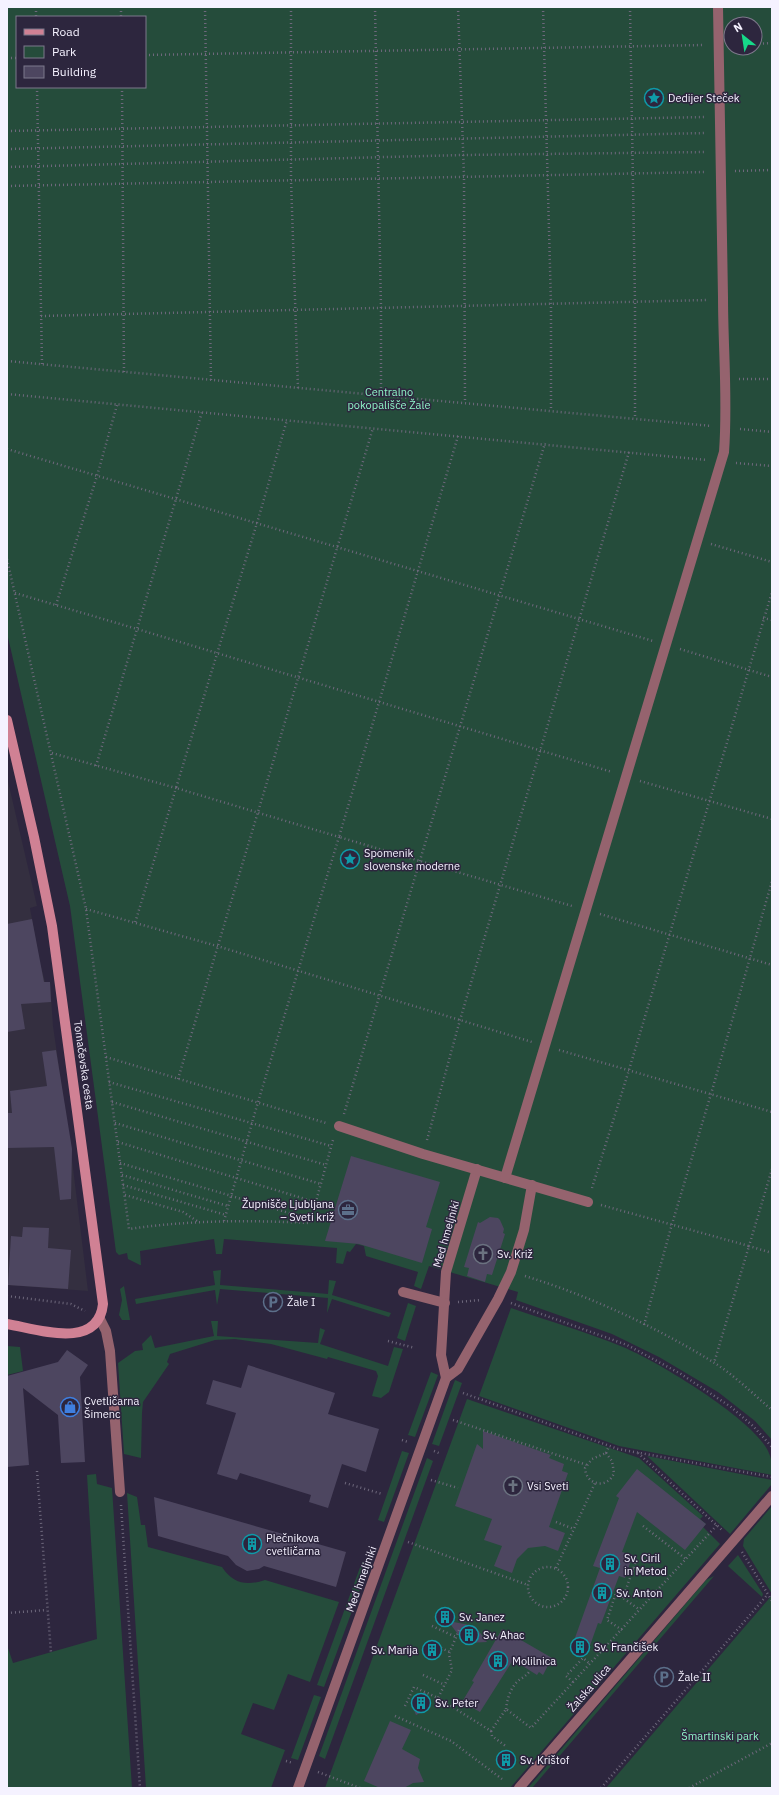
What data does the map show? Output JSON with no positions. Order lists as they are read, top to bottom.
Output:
{
  "streets": {
    "street": ["Tomačevska cesta", "Med hmeljniki", "Žalska ulica"]
  },
  "parks": ["Centralno pokopališče Žale", "Šmartinski park"],
  "places": {
    "place": ["Dedijer Steček", "Spomenik slovenske moderne"],
    "office": ["Župnišče Ljubljana – Sveti križ"],
    "church": ["Sv. Križ", "Vsi Sveti"],
    "parking": ["Žale I", "Žale II"],
    "shop": ["Cvetličarna Šimenc"],
    "building": [
      "Plečnikova cvetličarna",
      "Sv. Ciril in Metod",
      "Sv. Anton",
      "Sv. Janez",
      "Sv. Ahac",
      "Sv. Frančišek",
      "Sv. Marija",
      "Molilnica",
      "Sv. Peter",
      "Sv. Krištof"
    ]
  },
  "legend": ["Road", "Park", "Building"],
  "north": "top left"
}
